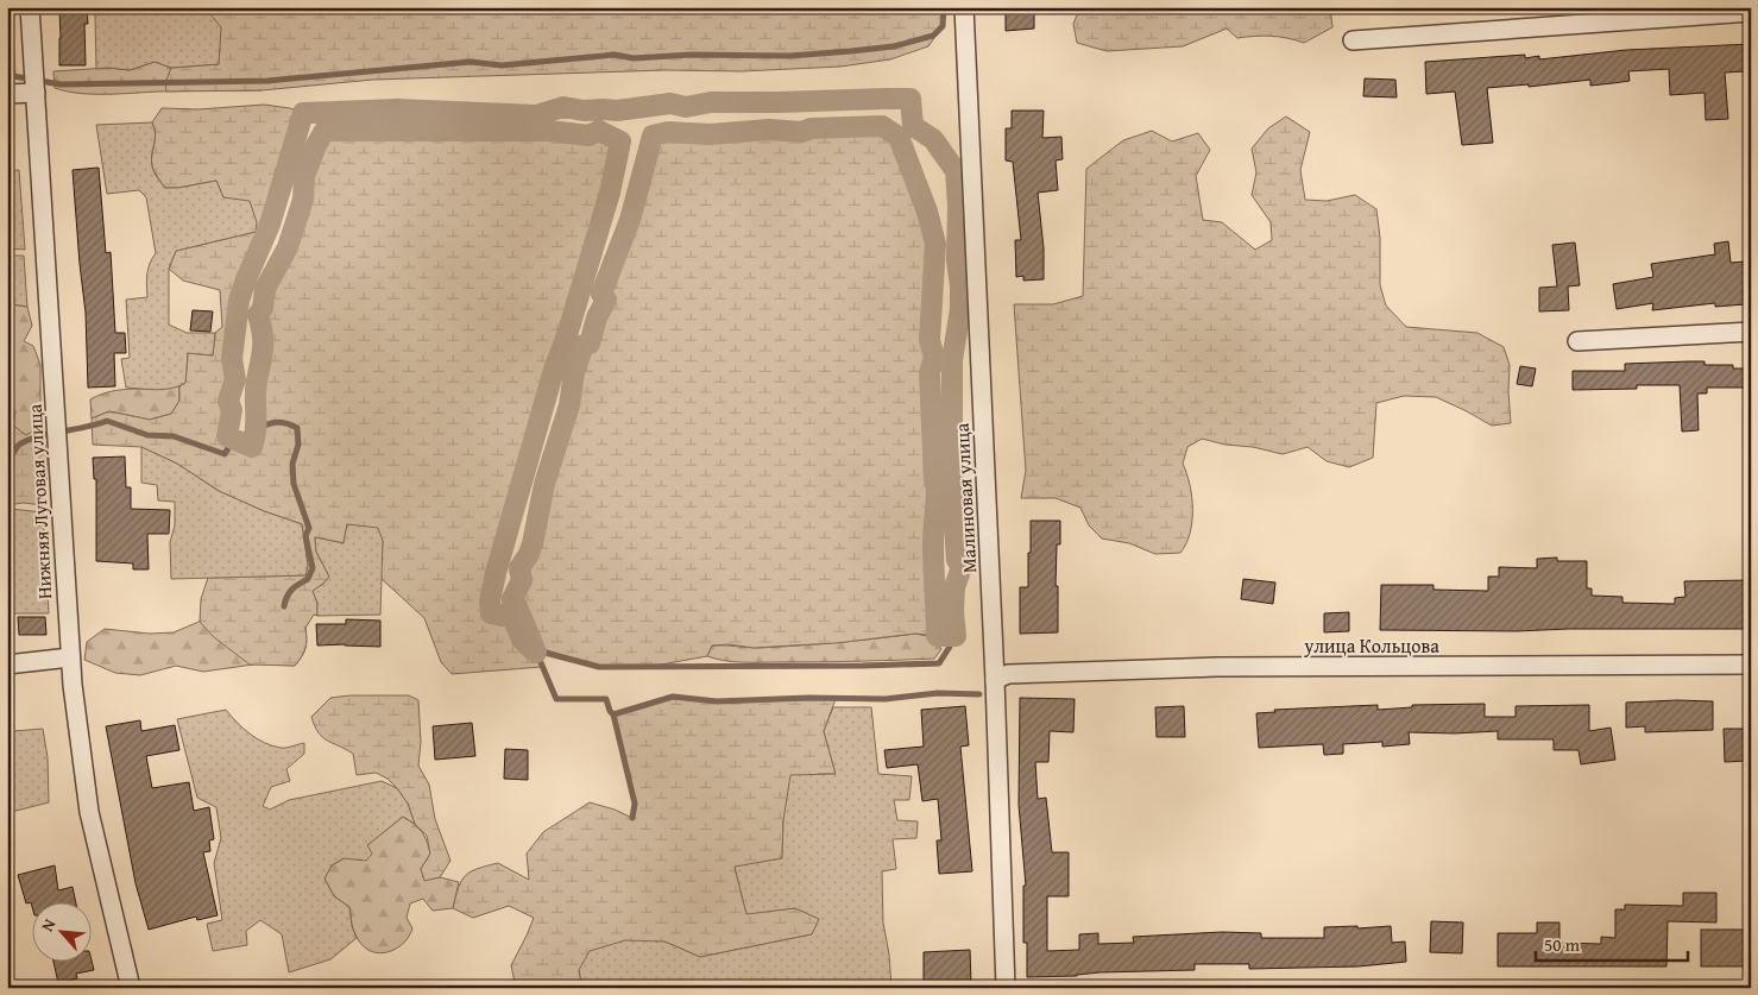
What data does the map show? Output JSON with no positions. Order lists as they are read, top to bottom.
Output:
{
  "streets": {
    "street": ["Малиновая улица", "Нижняя Луговая улица", "улица Кольцова"]
  },
  "crossings": [
    ["Малиновая улица", "улица Кольцова"]
  ],
  "scale_bar": "50 m",
  "north": "top left"
}
